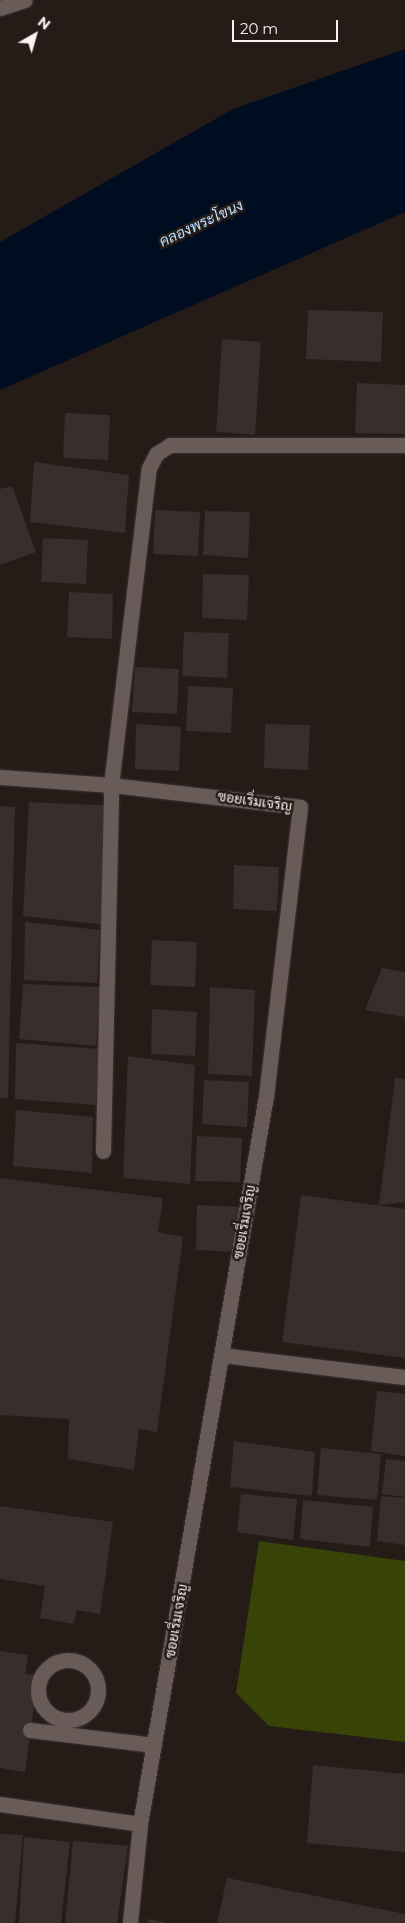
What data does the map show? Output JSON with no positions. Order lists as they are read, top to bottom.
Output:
{
  "streets": {
    "street": ["ซอยเริ่มเจริญ"]
  },
  "water": ["คลองพระโขนง"],
  "scale_bar": "20 m",
  "north": "top right"
}
